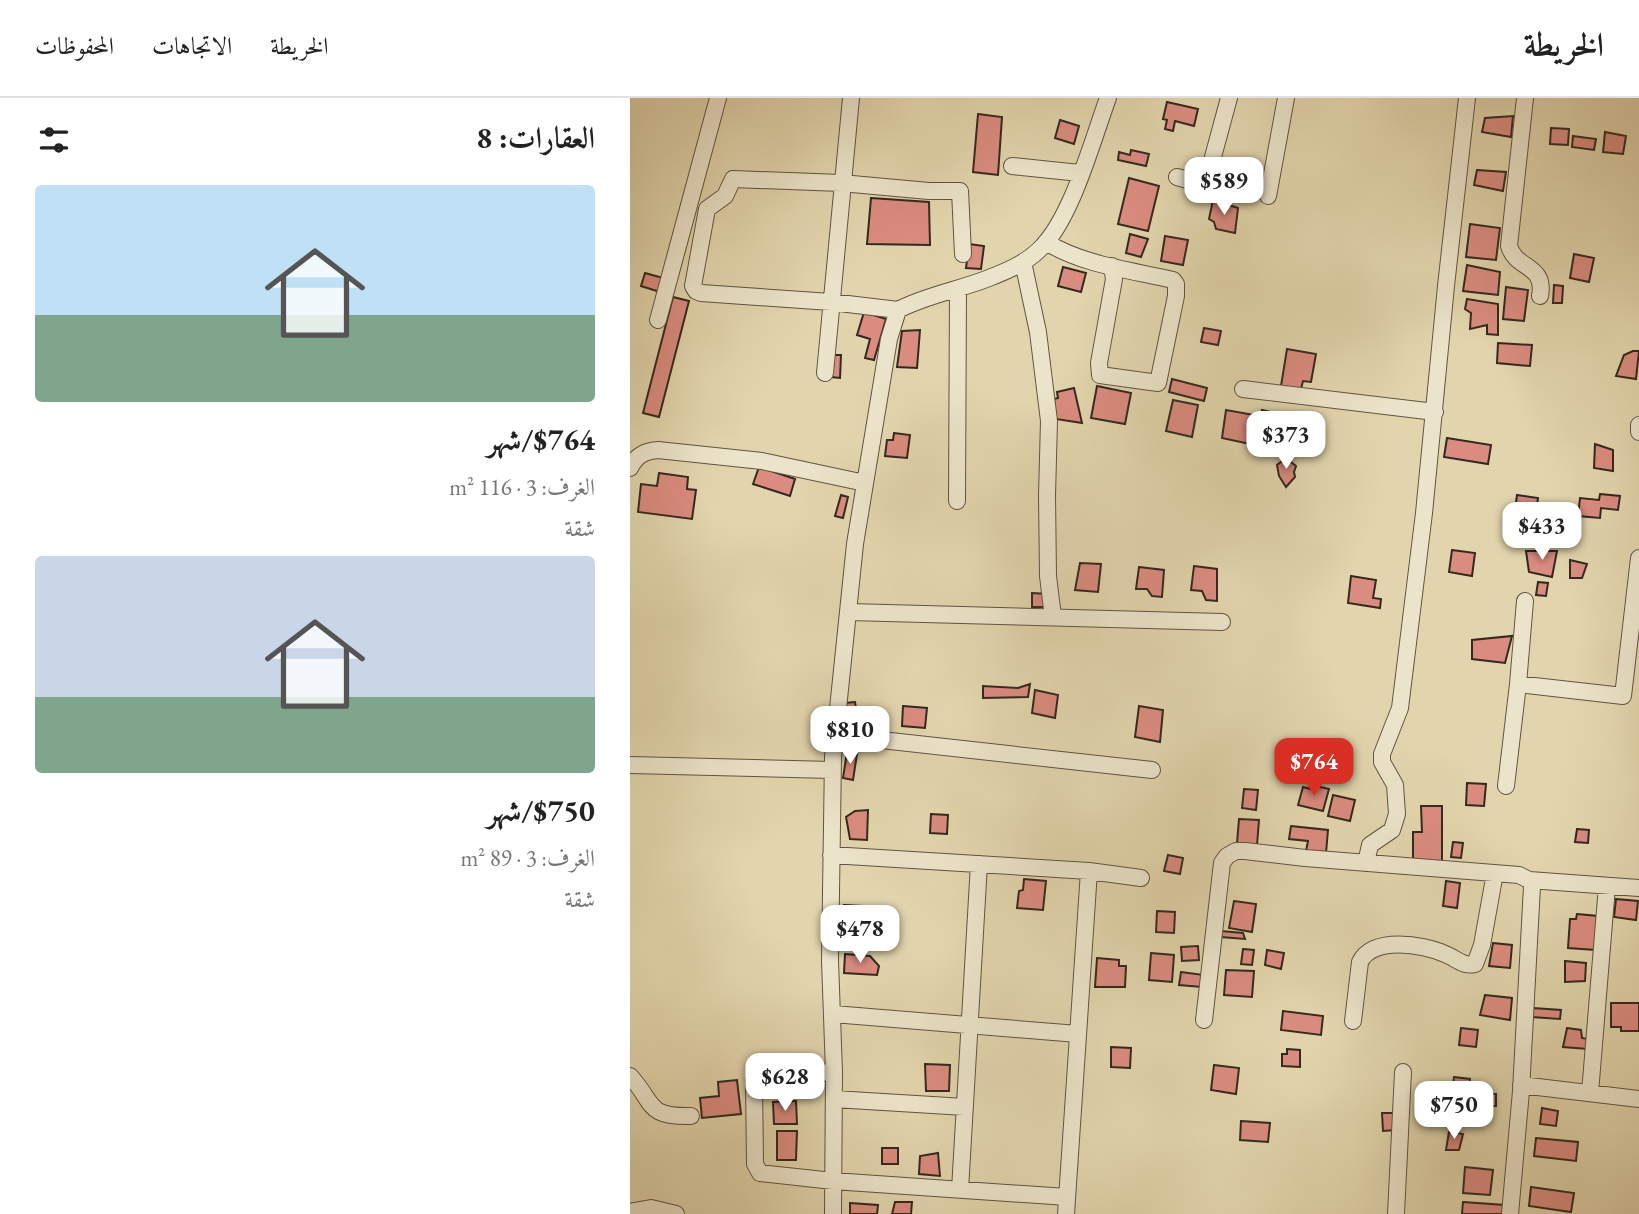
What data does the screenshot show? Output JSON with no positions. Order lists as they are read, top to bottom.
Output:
{
  "page": {
    "header": "الخريطة",
    "nav": ["الخريطة", "الاتجاهات", "المحفوظات"],
    "heading": "العقارات: 8",
    "price": [
      "$589",
      "$373",
      "$433",
      "$810",
      "$764",
      "$478",
      "$628",
      "$750"
    ],
    "list": [
      {
        "name": "$764/شهر",
        "note": "الغرف: 3 · 116 m² · شقة"
      },
      {
        "name": "$750/شهر",
        "note": "الغرف: 3 · 89 m² · شقة"
      }
    ]
  }
}
